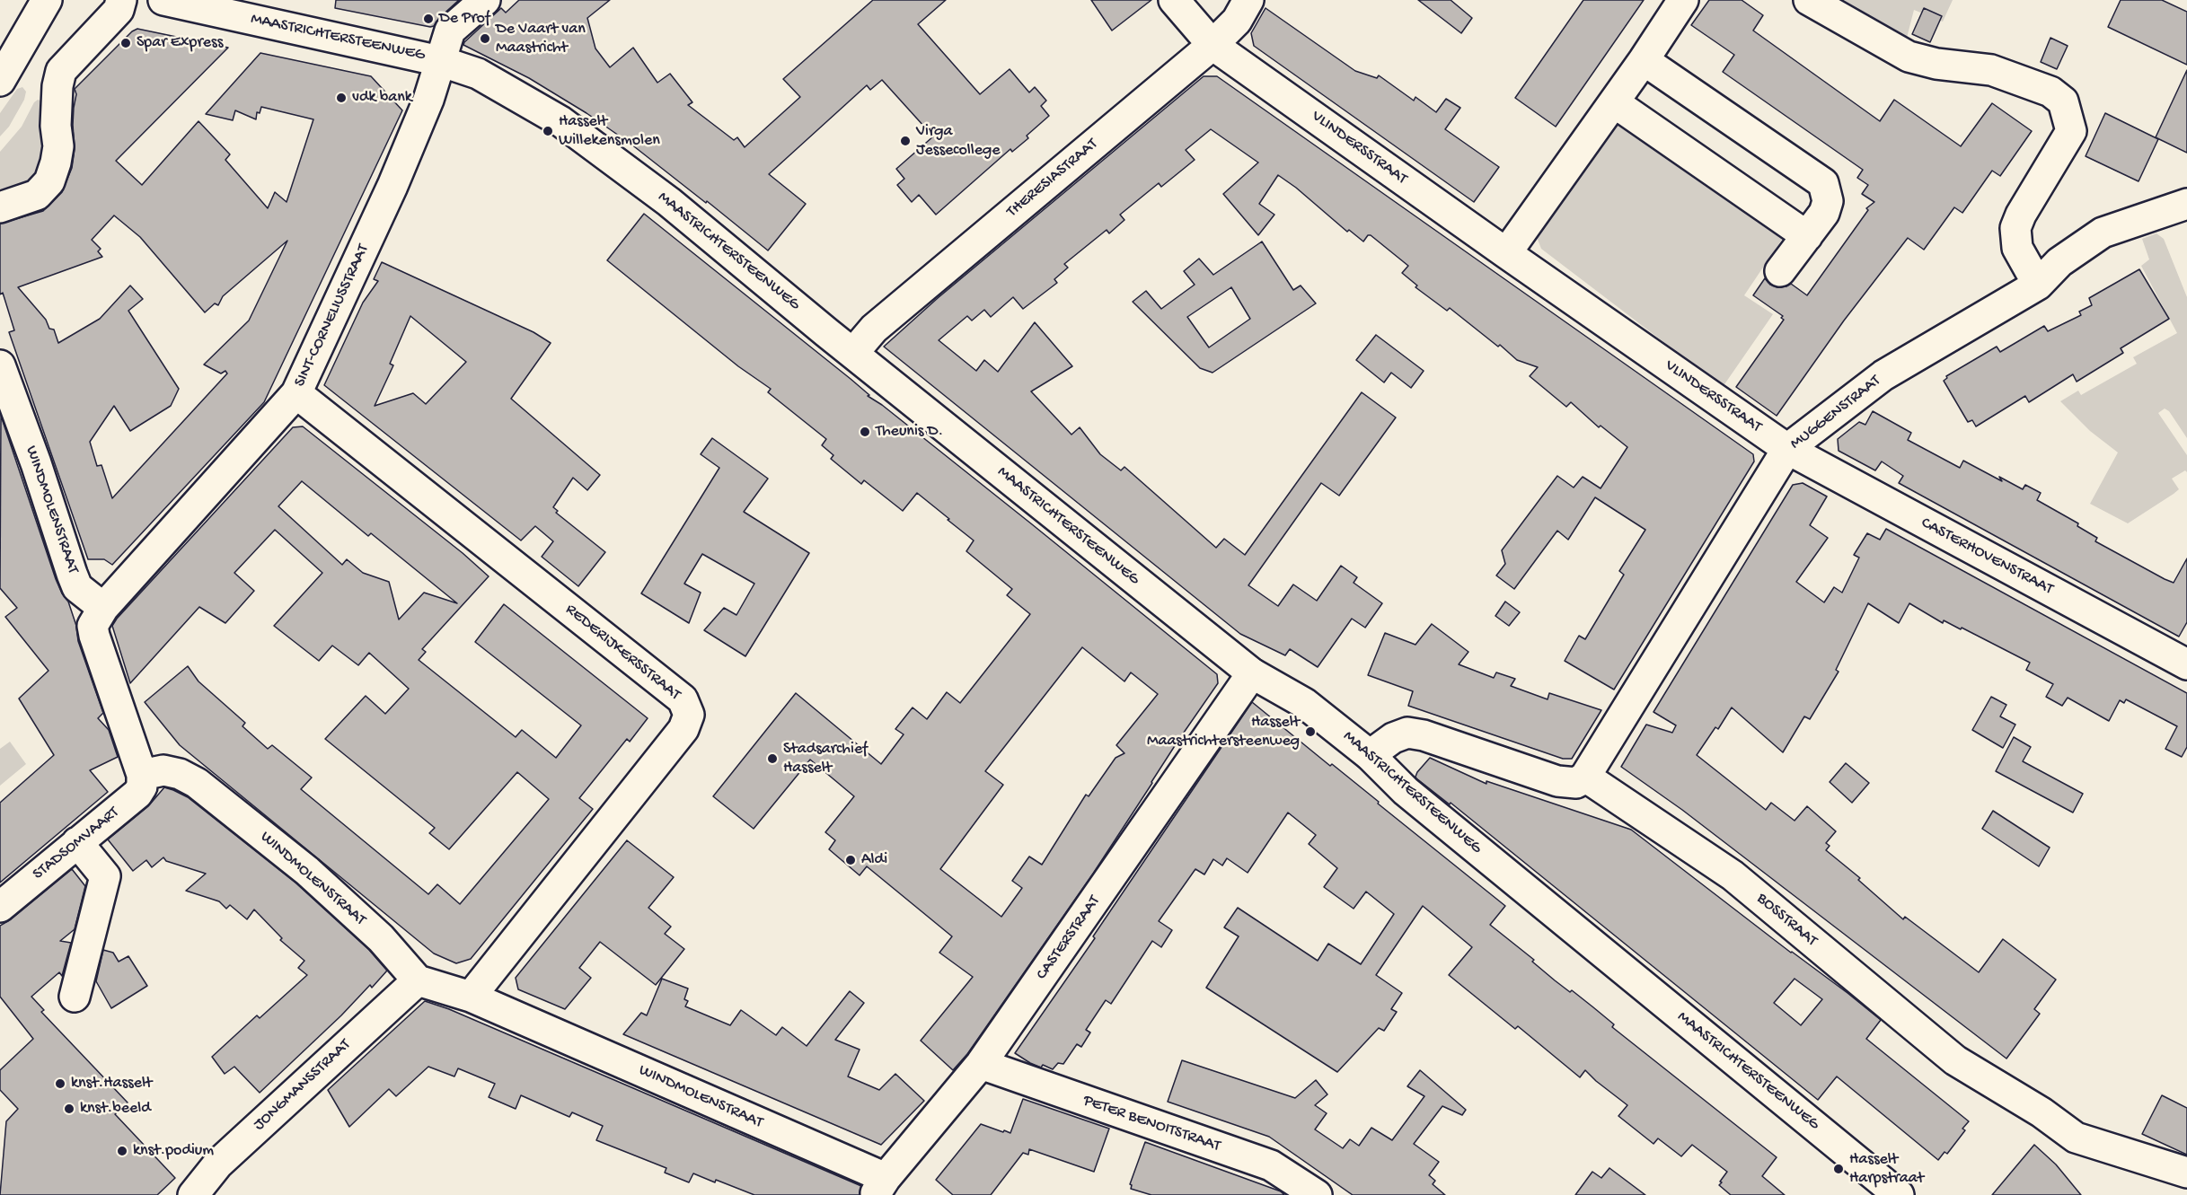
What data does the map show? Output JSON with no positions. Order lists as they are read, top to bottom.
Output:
{
  "streets": {
    "street": [
      "MAASTRICHTERSTEENWEG",
      "VLINDERSSTRAAT",
      "THERESIASTRAAT",
      "SINT-CORNELIUSSTRAAT",
      "MUGGENSTRAAT",
      "WINDMOLENSTRAAT",
      "CASTERHOVENSTRAAT",
      "REDERIJKERSSTRAAT",
      "STADSOMVAART",
      "BOSSTRAAT",
      "CASTERSTRAAT",
      "JONGMANSSTRAAT",
      "PETER BENOITSTRAAT"
    ]
  },
  "crossings": [
    ["MAASTRICHTERSTEENWEG", "THERESIASTRAAT"],
    ["MAASTRICHTERSTEENWEG", "SINT-CORNELIUSSTRAAT"],
    ["MAASTRICHTERSTEENWEG", "CASTERSTRAAT"],
    ["VLINDERSSTRAAT", "THERESIASTRAAT"],
    ["VLINDERSSTRAAT", "MUGGENSTRAAT"],
    ["VLINDERSSTRAAT", "CASTERHOVENSTRAAT"],
    ["SINT-CORNELIUSSTRAAT", "WINDMOLENSTRAAT"],
    ["SINT-CORNELIUSSTRAAT", "REDERIJKERSSTRAAT"],
    ["MUGGENSTRAAT", "CASTERHOVENSTRAAT"],
    ["MUGGENSTRAAT", "BOSSTRAAT"],
    ["WINDMOLENSTRAAT", "REDERIJKERSSTRAAT"],
    ["WINDMOLENSTRAAT", "STADSOMVAART"],
    ["WINDMOLENSTRAAT", "CASTERSTRAAT"],
    ["WINDMOLENSTRAAT", "JONGMANSSTRAAT"],
    ["CASTERSTRAAT", "PETER BENOITSTRAAT"]
  ],
  "places": [
    "De Prof",
    "De Vaart van Maastricht",
    "Spar Express",
    "vdk bank",
    "Hasselt Willekensmolen",
    "Virga Jessecollege",
    "Theunis D.",
    "Hasselt Maastrichtersteenweg",
    "Stadsarchief Hasselt",
    "Aldi",
    "knst.Hasselt",
    "knst.beeld",
    "knst.podium",
    "Hasselt Harpstraat"
  ]
}
